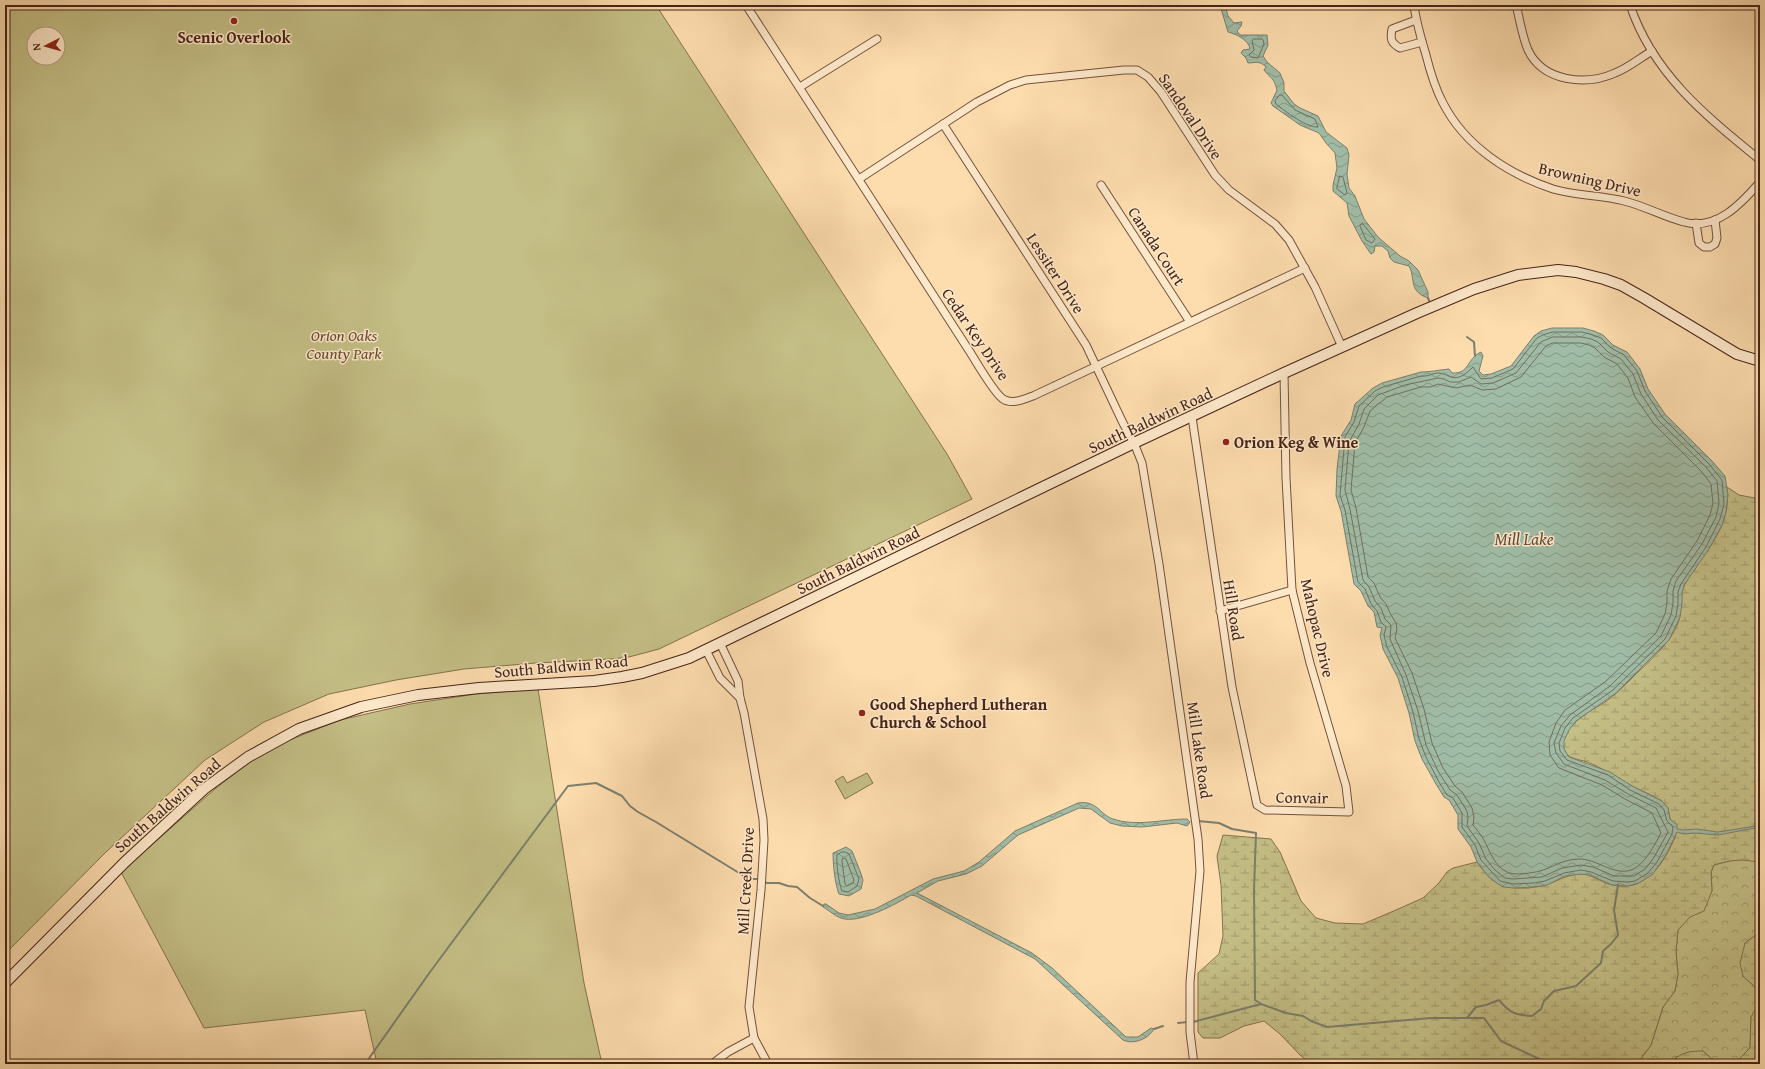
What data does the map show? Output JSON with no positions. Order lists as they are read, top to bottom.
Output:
{
  "streets": {
    "main road": ["South Baldwin Road"],
    "street": [
      "Sandoval Drive",
      "Browning Drive",
      "Canada Court",
      "Lessiter Drive",
      "Cedar Key Drive",
      "Hill Road",
      "Mahopac Drive",
      "Mill Lake Road",
      "Convair",
      "Mill Creek Drive"
    ]
  },
  "crossings": [
    ["Sandoval Drive", "Lessiter Drive"],
    ["Sandoval Drive", "Cedar Key Drive"],
    ["Sandoval Drive", "South Baldwin Road"],
    ["Canada Court", "Cedar Key Drive"],
    ["Lessiter Drive", "Cedar Key Drive"],
    ["Lessiter Drive", "South Baldwin Road"],
    ["Lessiter Drive", "Mill Lake Road"],
    ["South Baldwin Road", "Hill Road"],
    ["South Baldwin Road", "Mahopac Drive"],
    ["South Baldwin Road", "Mill Lake Road"],
    ["South Baldwin Road", "Mill Creek Drive"],
    ["Hill Road", "Convair"],
    ["Mahopac Drive", "Convair"]
  ],
  "water": ["Mill Lake"],
  "parks": ["Orion Oaks County Park"],
  "places": ["Scenic Overlook", "Orion Keg & Wine", "Good Shepherd Lutheran Church & School"],
  "north": "left"
}
